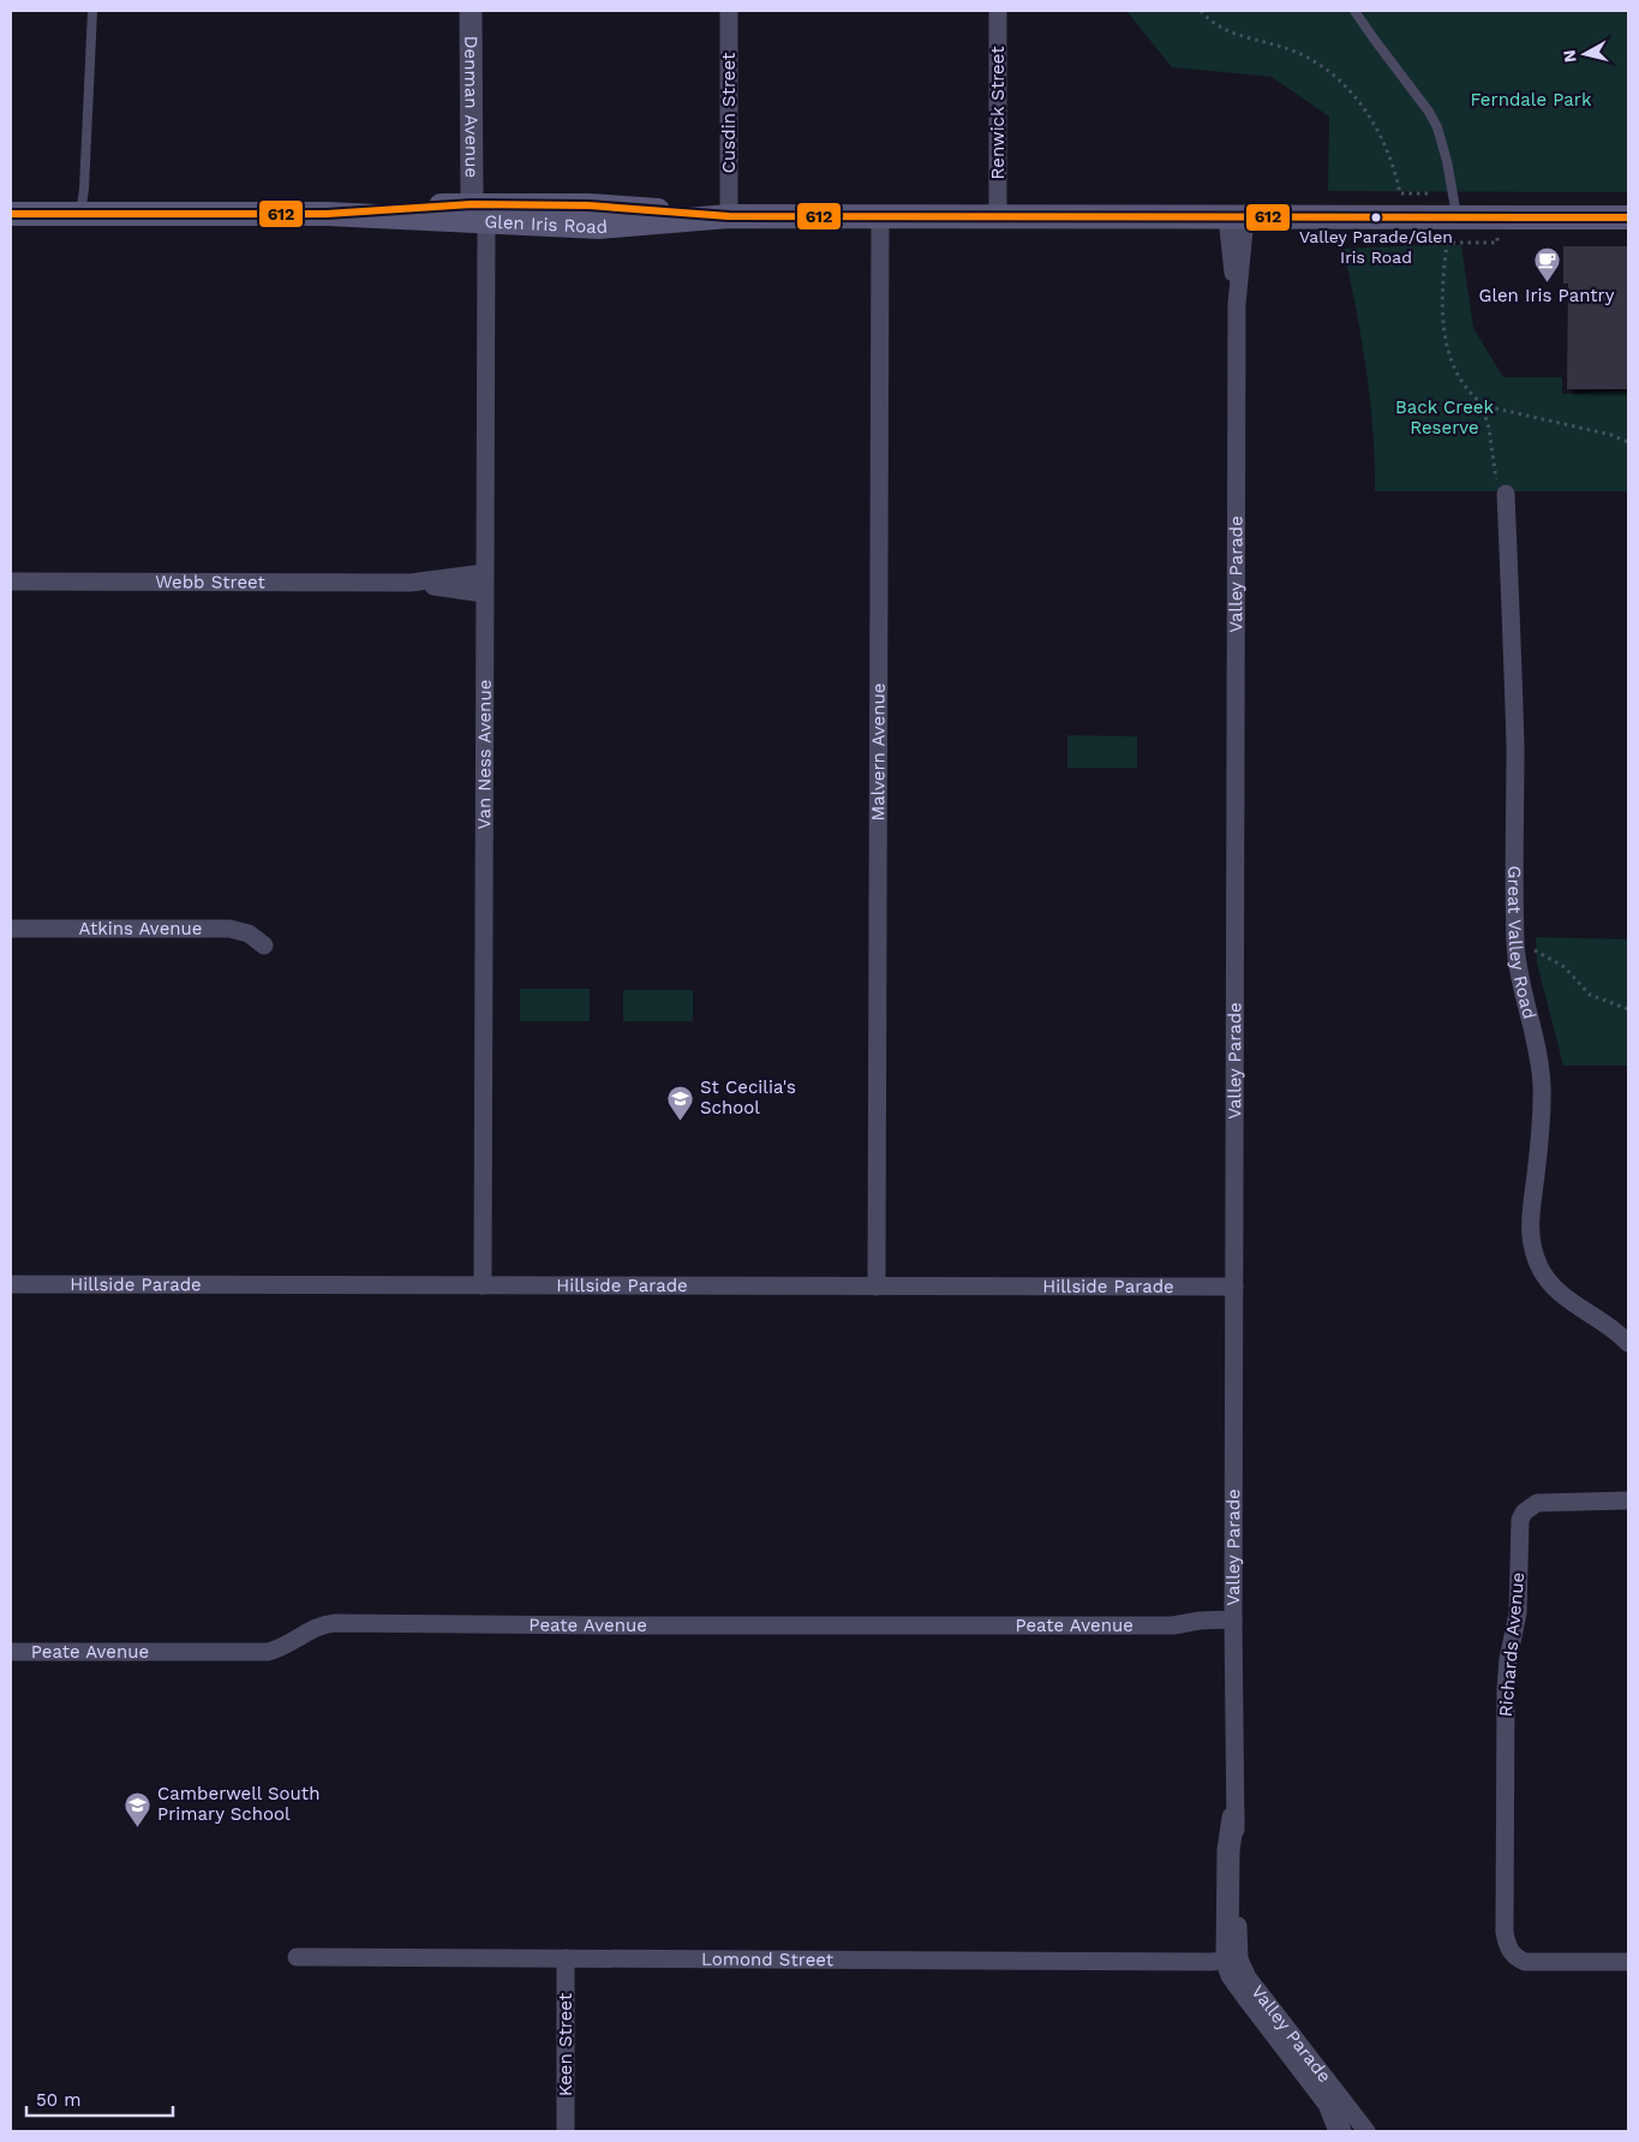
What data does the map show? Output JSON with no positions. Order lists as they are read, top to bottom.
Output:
{
  "streets": {
    "main road": ["Glen Iris Road"],
    "street": [
      "Denman Avenue",
      "Cusdin Street",
      "Renwick Street",
      "Valley Parade",
      "Webb Street",
      "Malvern Avenue",
      "Van Ness Avenue",
      "Atkins Avenue",
      "Great Valley Road",
      "Hillside Parade",
      "Peate Avenue",
      "Richards Avenue",
      "Lomond Street",
      "Keen Street"
    ]
  },
  "crossings": [
    ["Denman Avenue", "Glen Iris Road"],
    ["Denman Avenue", "Van Ness Avenue"],
    ["Cusdin Street", "Glen Iris Road"],
    ["Renwick Street", "Glen Iris Road"],
    ["Glen Iris Road", "Valley Parade"],
    ["Glen Iris Road", "Malvern Avenue"],
    ["Glen Iris Road", "Van Ness Avenue"],
    ["Valley Parade", "Hillside Parade"],
    ["Valley Parade", "Peate Avenue"],
    ["Valley Parade", "Lomond Street"],
    ["Webb Street", "Van Ness Avenue"],
    ["Malvern Avenue", "Hillside Parade"],
    ["Van Ness Avenue", "Hillside Parade"],
    ["Lomond Street", "Keen Street"]
  ],
  "parks": ["Ferndale Park", "Back Creek Reserve"],
  "places": {
    "other": ["Valley Parade/Glen Iris Road"],
    "cafe": ["Glen Iris Pantry"],
    "school or university": ["St Cecilia's School", "Camberwell South Primary School"]
  },
  "lines": ["transit line 612"],
  "scale_bar": "50 m",
  "north": "left"
}
